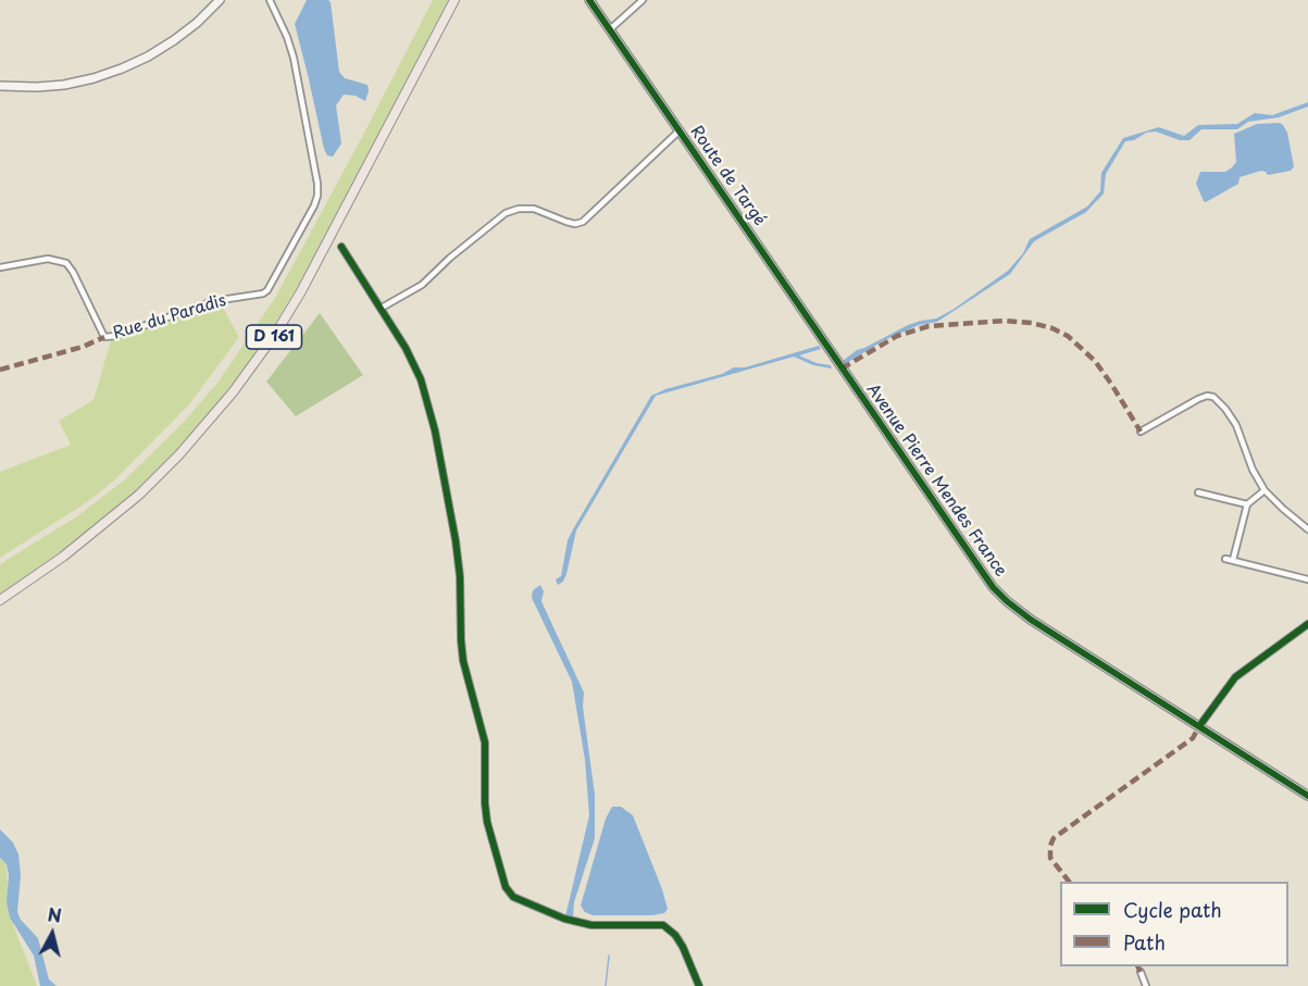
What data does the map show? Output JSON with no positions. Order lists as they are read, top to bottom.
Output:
{
  "streets": {
    "main road": ["D 161"],
    "street": ["Route de Targé", "Rue du Paradis", "Avenue Pierre Mendes France"]
  },
  "crossings": [
    ["Route de Targé", "Avenue Pierre Mendes France"]
  ],
  "legend": ["Cycle path", "Path"],
  "north": "top"
}
